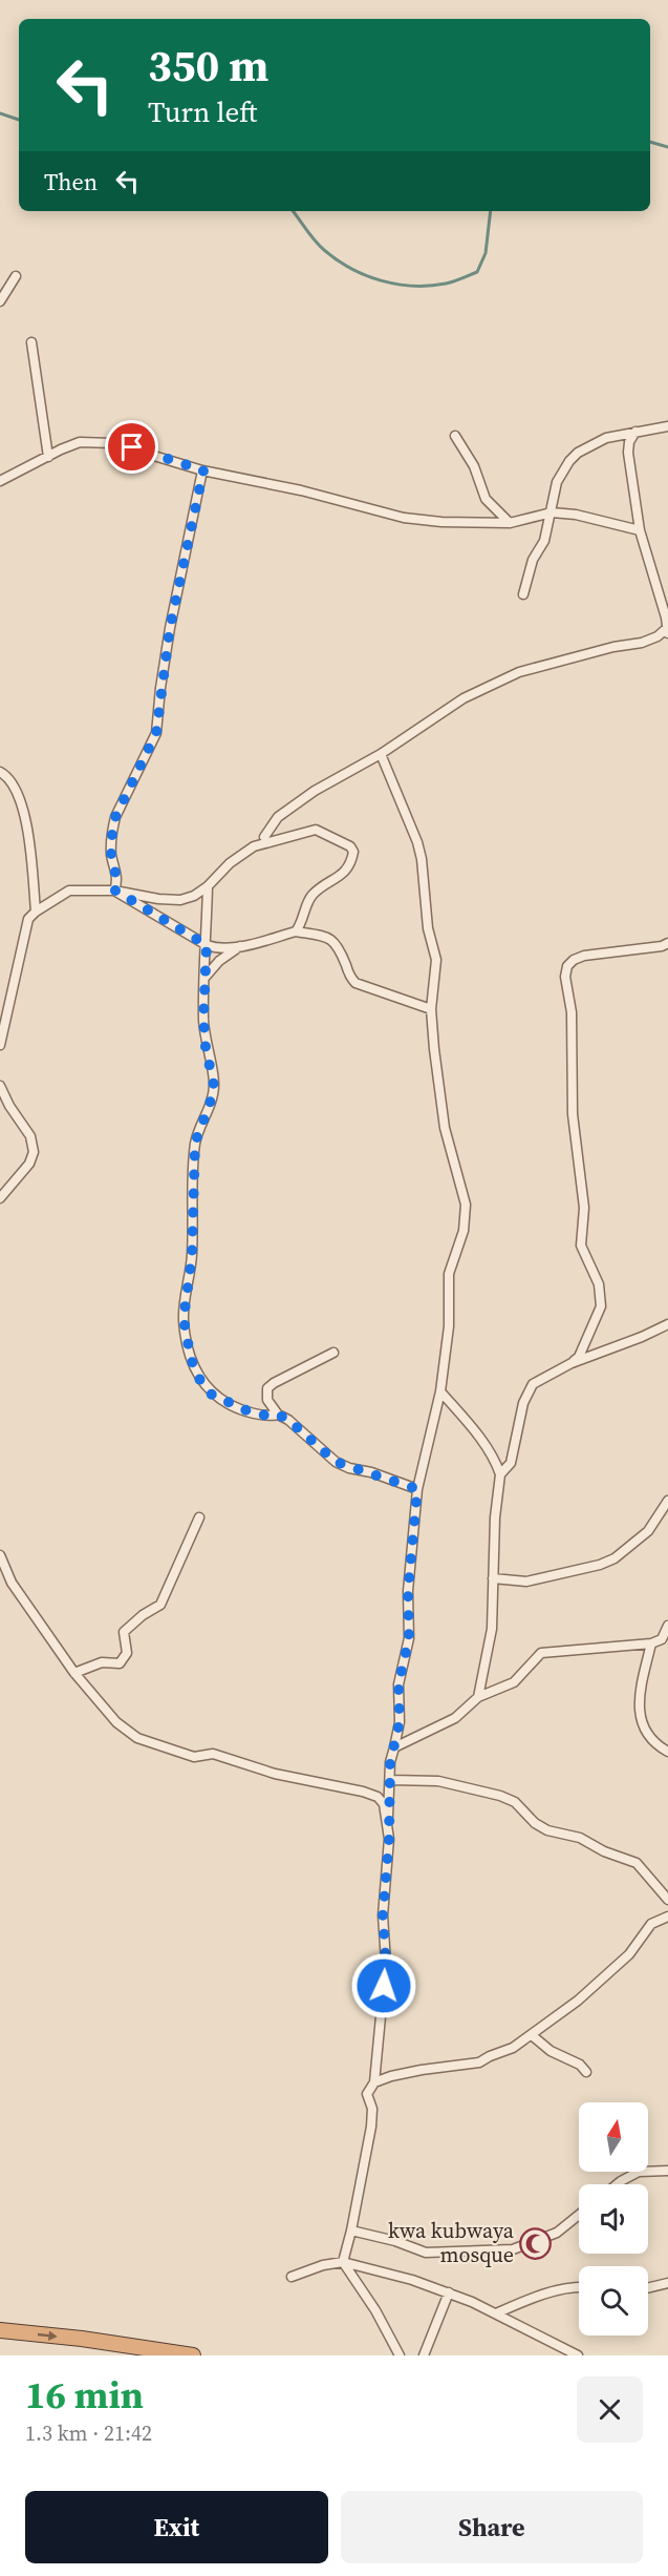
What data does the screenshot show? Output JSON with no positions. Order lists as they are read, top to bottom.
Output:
{
  "places": {
    "mosque": ["kwa kubwaya mosque"]
  },
  "north": "top",
  "page": {
    "turn": ["350 m", "Turn left"],
    "then": "Then",
    "heading": ["16 min", "1.3 km · 21:42"],
    "buttons": ["Exit", "Share"]
  }
}
